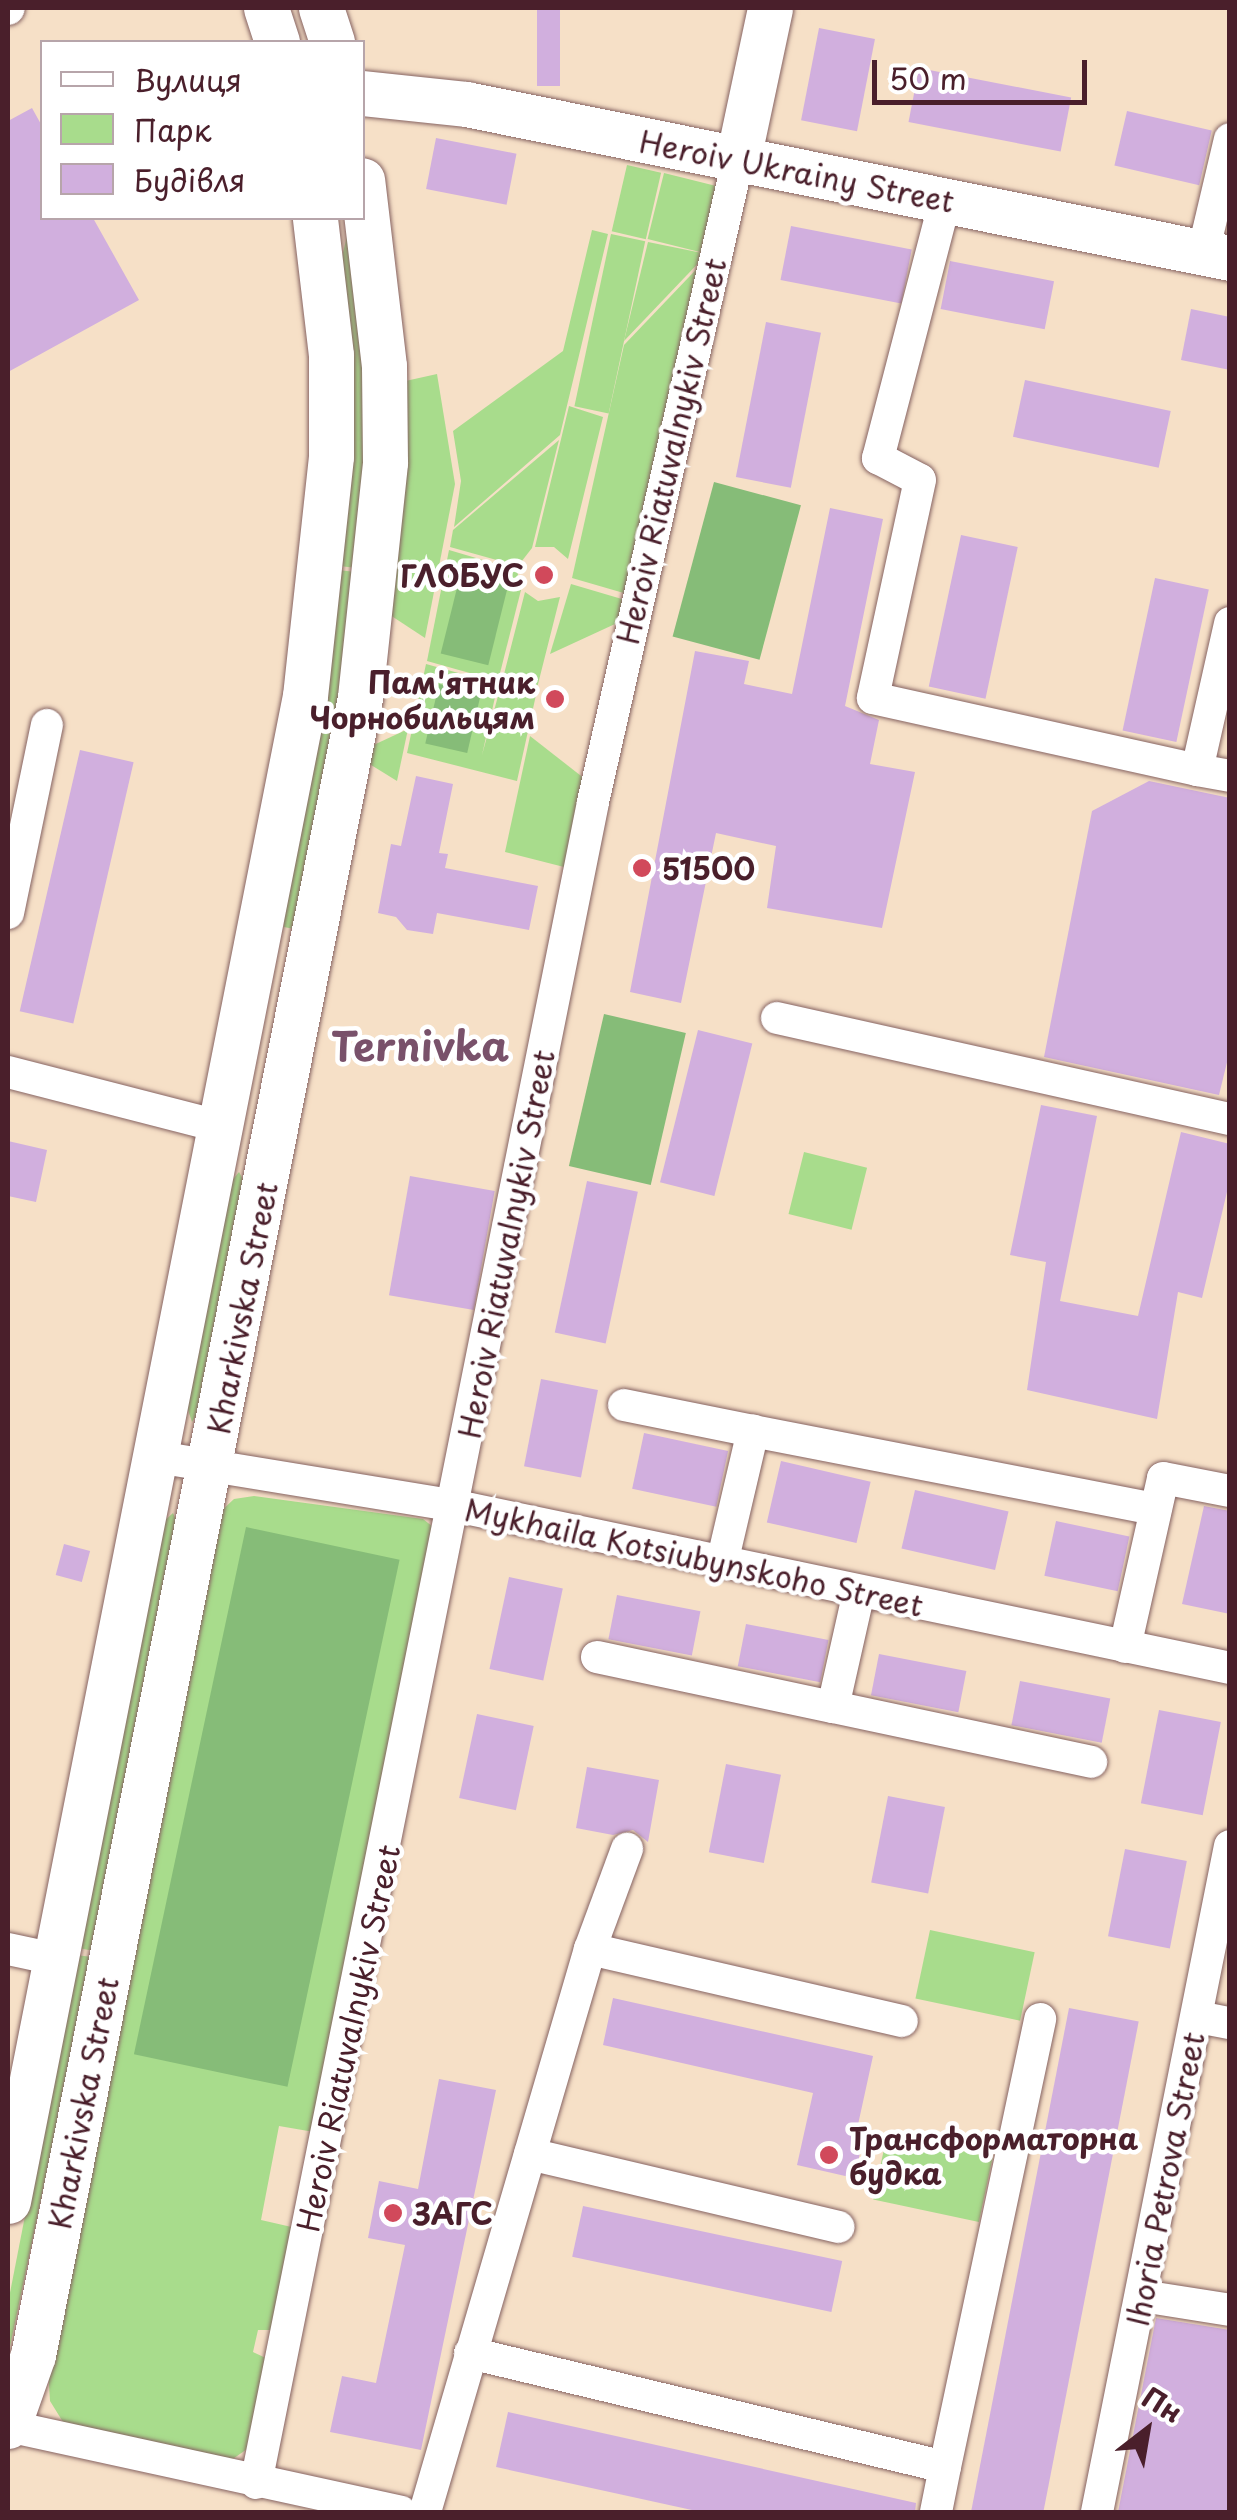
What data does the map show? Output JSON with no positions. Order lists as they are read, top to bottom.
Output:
{
  "streets": {
    "street": [
      "Heroiv Ukrainy Street",
      "Heroiv Riatuvalnykiv Street",
      "Kharkivska Street",
      "Mykhaila Kotsiubynskoho Street",
      "Ihoria Petrova Street"
    ]
  },
  "crossings": [
    ["Heroiv Ukrainy Street", "Heroiv Riatuvalnykiv Street"],
    ["Heroiv Riatuvalnykiv Street", "Mykhaila Kotsiubynskoho Street"],
    ["Kharkivska Street", "Mykhaila Kotsiubynskoho Street"]
  ],
  "districts": ["Ternivka"],
  "places": [
    "ГЛОБУС",
    "Пам'ятник Чорнобильцям",
    "51500",
    "Трансформаторна будка",
    "ЗАГС"
  ],
  "legend": ["Вулиця", "Парк", "Будівля"],
  "scale_bar": "50 m",
  "north": "top right"
}
